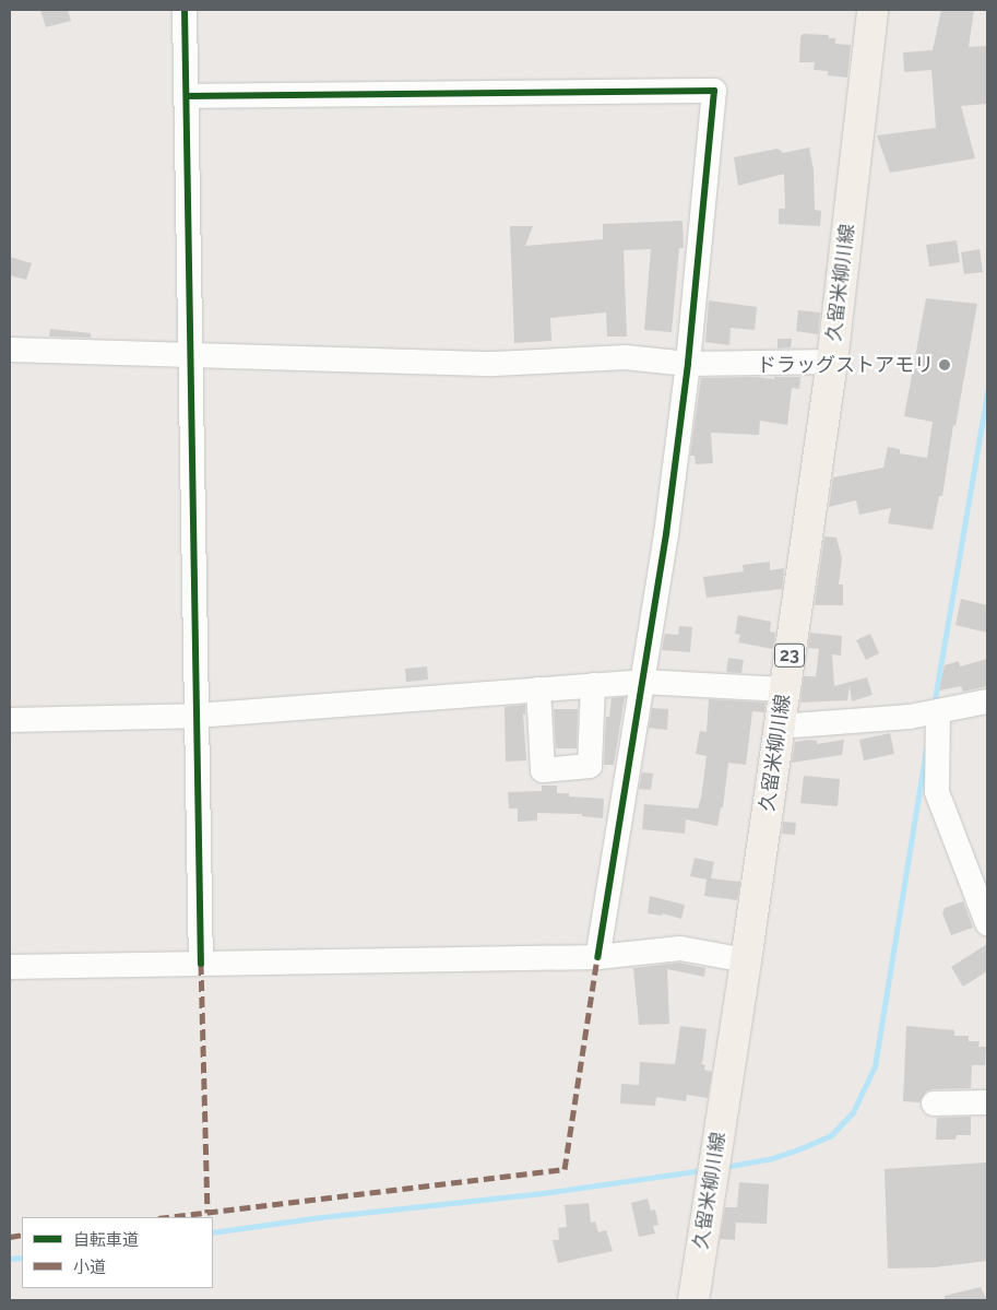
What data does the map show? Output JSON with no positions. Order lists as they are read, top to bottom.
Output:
{
  "streets": {
    "main road": ["久留米柳川線", "23"]
  },
  "places": ["ドラッグストアモリ"],
  "legend": ["自転車道", "小道"]
}
